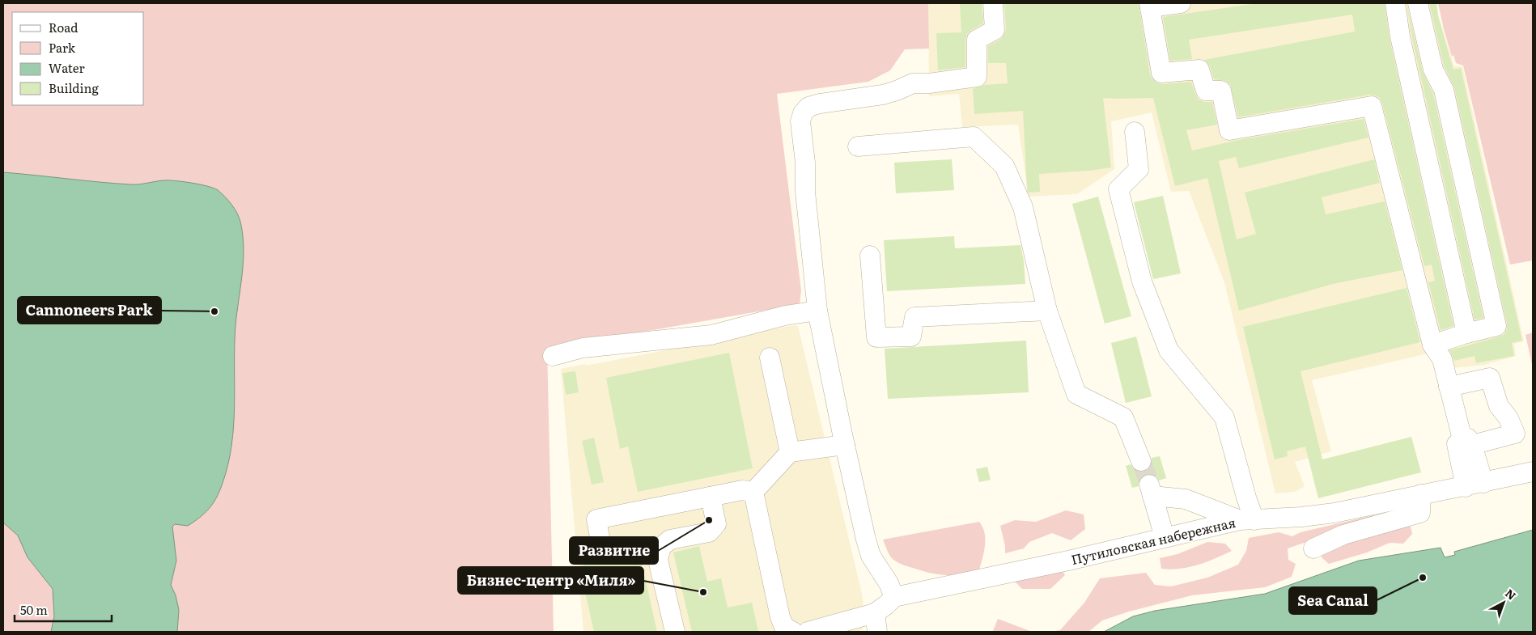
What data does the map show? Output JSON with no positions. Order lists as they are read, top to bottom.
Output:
{
  "streets": {
    "street": ["Путиловская набережная"]
  },
  "places": [
    "Cannoneers Park",
    "Развитие",
    "Sea Canal",
    "Бизнес-центр «Миля»"
  ],
  "legend": [
    "Road",
    "Park",
    "Water",
    "Building"
  ],
  "scale_bar": "50 m",
  "north": "top right"
}
